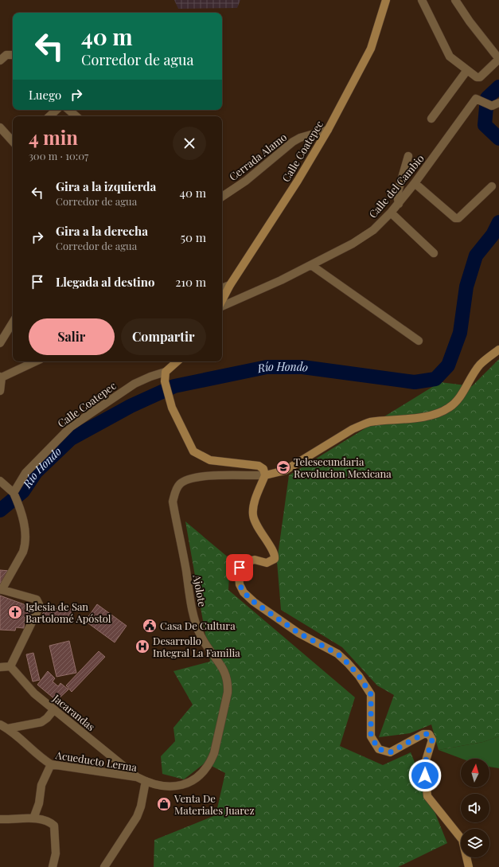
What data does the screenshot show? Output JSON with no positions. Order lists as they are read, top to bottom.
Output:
{
  "streets": {
    "main road": ["Calle Coatepec"],
    "street": [
      "Cerrada Alamo",
      "Calle del Cambio",
      "Ajolote",
      "Jacarandas",
      "Acueducto Lerma"
    ]
  },
  "crossings": [
    ["Calle Coatepec", "Cerrada Alamo"],
    ["Ajolote", "Acueducto Lerma"],
    ["Jacarandas", "Acueducto Lerma"]
  ],
  "water": ["Río Hondo"],
  "places": {
    "school or university": ["Telesecundaria Revolucion Mexicana"],
    "church": ["Iglesia de San Bartolomé Apóstol"],
    "public building": ["Casa De Cultura"],
    "hospital": ["Desarrollo Integral La Familia"],
    "shop": ["Venta De Materiales Juarez"]
  },
  "north": "top",
  "page": {
    "turn": ["40 m", "Corredor de agua"],
    "then": "Luego",
    "heading": ["4 min", "300 m · 10:07"],
    "list": [
      {
        "name": "Gira a la izquierda",
        "note": "Corredor de agua",
        "value": "40 m"
      },
      {
        "name": "Gira a la derecha",
        "note": "Corredor de agua",
        "value": "50 m"
      },
      {
        "name": "Llegada al destino",
        "value": "210 m"
      }
    ],
    "buttons": ["Salir", "Compartir"]
  }
}
